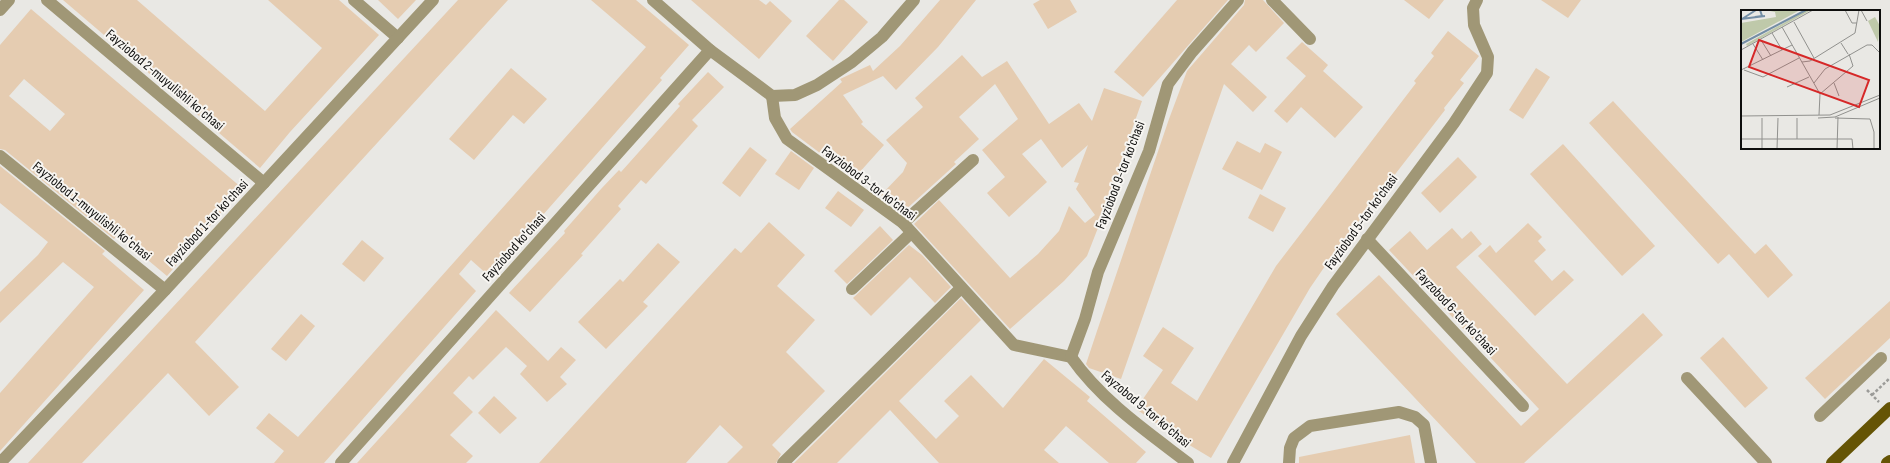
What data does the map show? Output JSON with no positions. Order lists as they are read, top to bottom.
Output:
{
  "streets": {
    "street": [
      "Fayziobod 2-muyulishli koʻchasi",
      "Fayziobod 9-tor ko'chasi",
      "Fayziobod 3-tor ko'chasi",
      "Fayziobod 1-muyulishli koʻchasi",
      "Fayziobod 5-tor ko'chasi",
      "Fayziobod 1-tor ko'chasi",
      "Fayziobod ko'chasi",
      "Fayzobod 6-tor ko'chasi",
      "Fayzobod 9-tor ko'chasi"
    ]
  },
  "crossings": [
    ["Fayziobod 2-muyulishli koʻchasi", "Fayziobod 1-tor ko'chasi"],
    ["Fayziobod 9-tor ko'chasi", "Fayziobod 3-tor ko'chasi"],
    ["Fayziobod 9-tor ko'chasi", "Fayzobod 9-tor ko'chasi"],
    ["Fayziobod 3-tor ko'chasi", "Fayzobod 9-tor ko'chasi"],
    ["Fayziobod 1-muyulishli koʻchasi", "Fayziobod 1-tor ko'chasi"],
    ["Fayziobod 5-tor ko'chasi", "Fayzobod 6-tor ko'chasi"]
  ]
}
